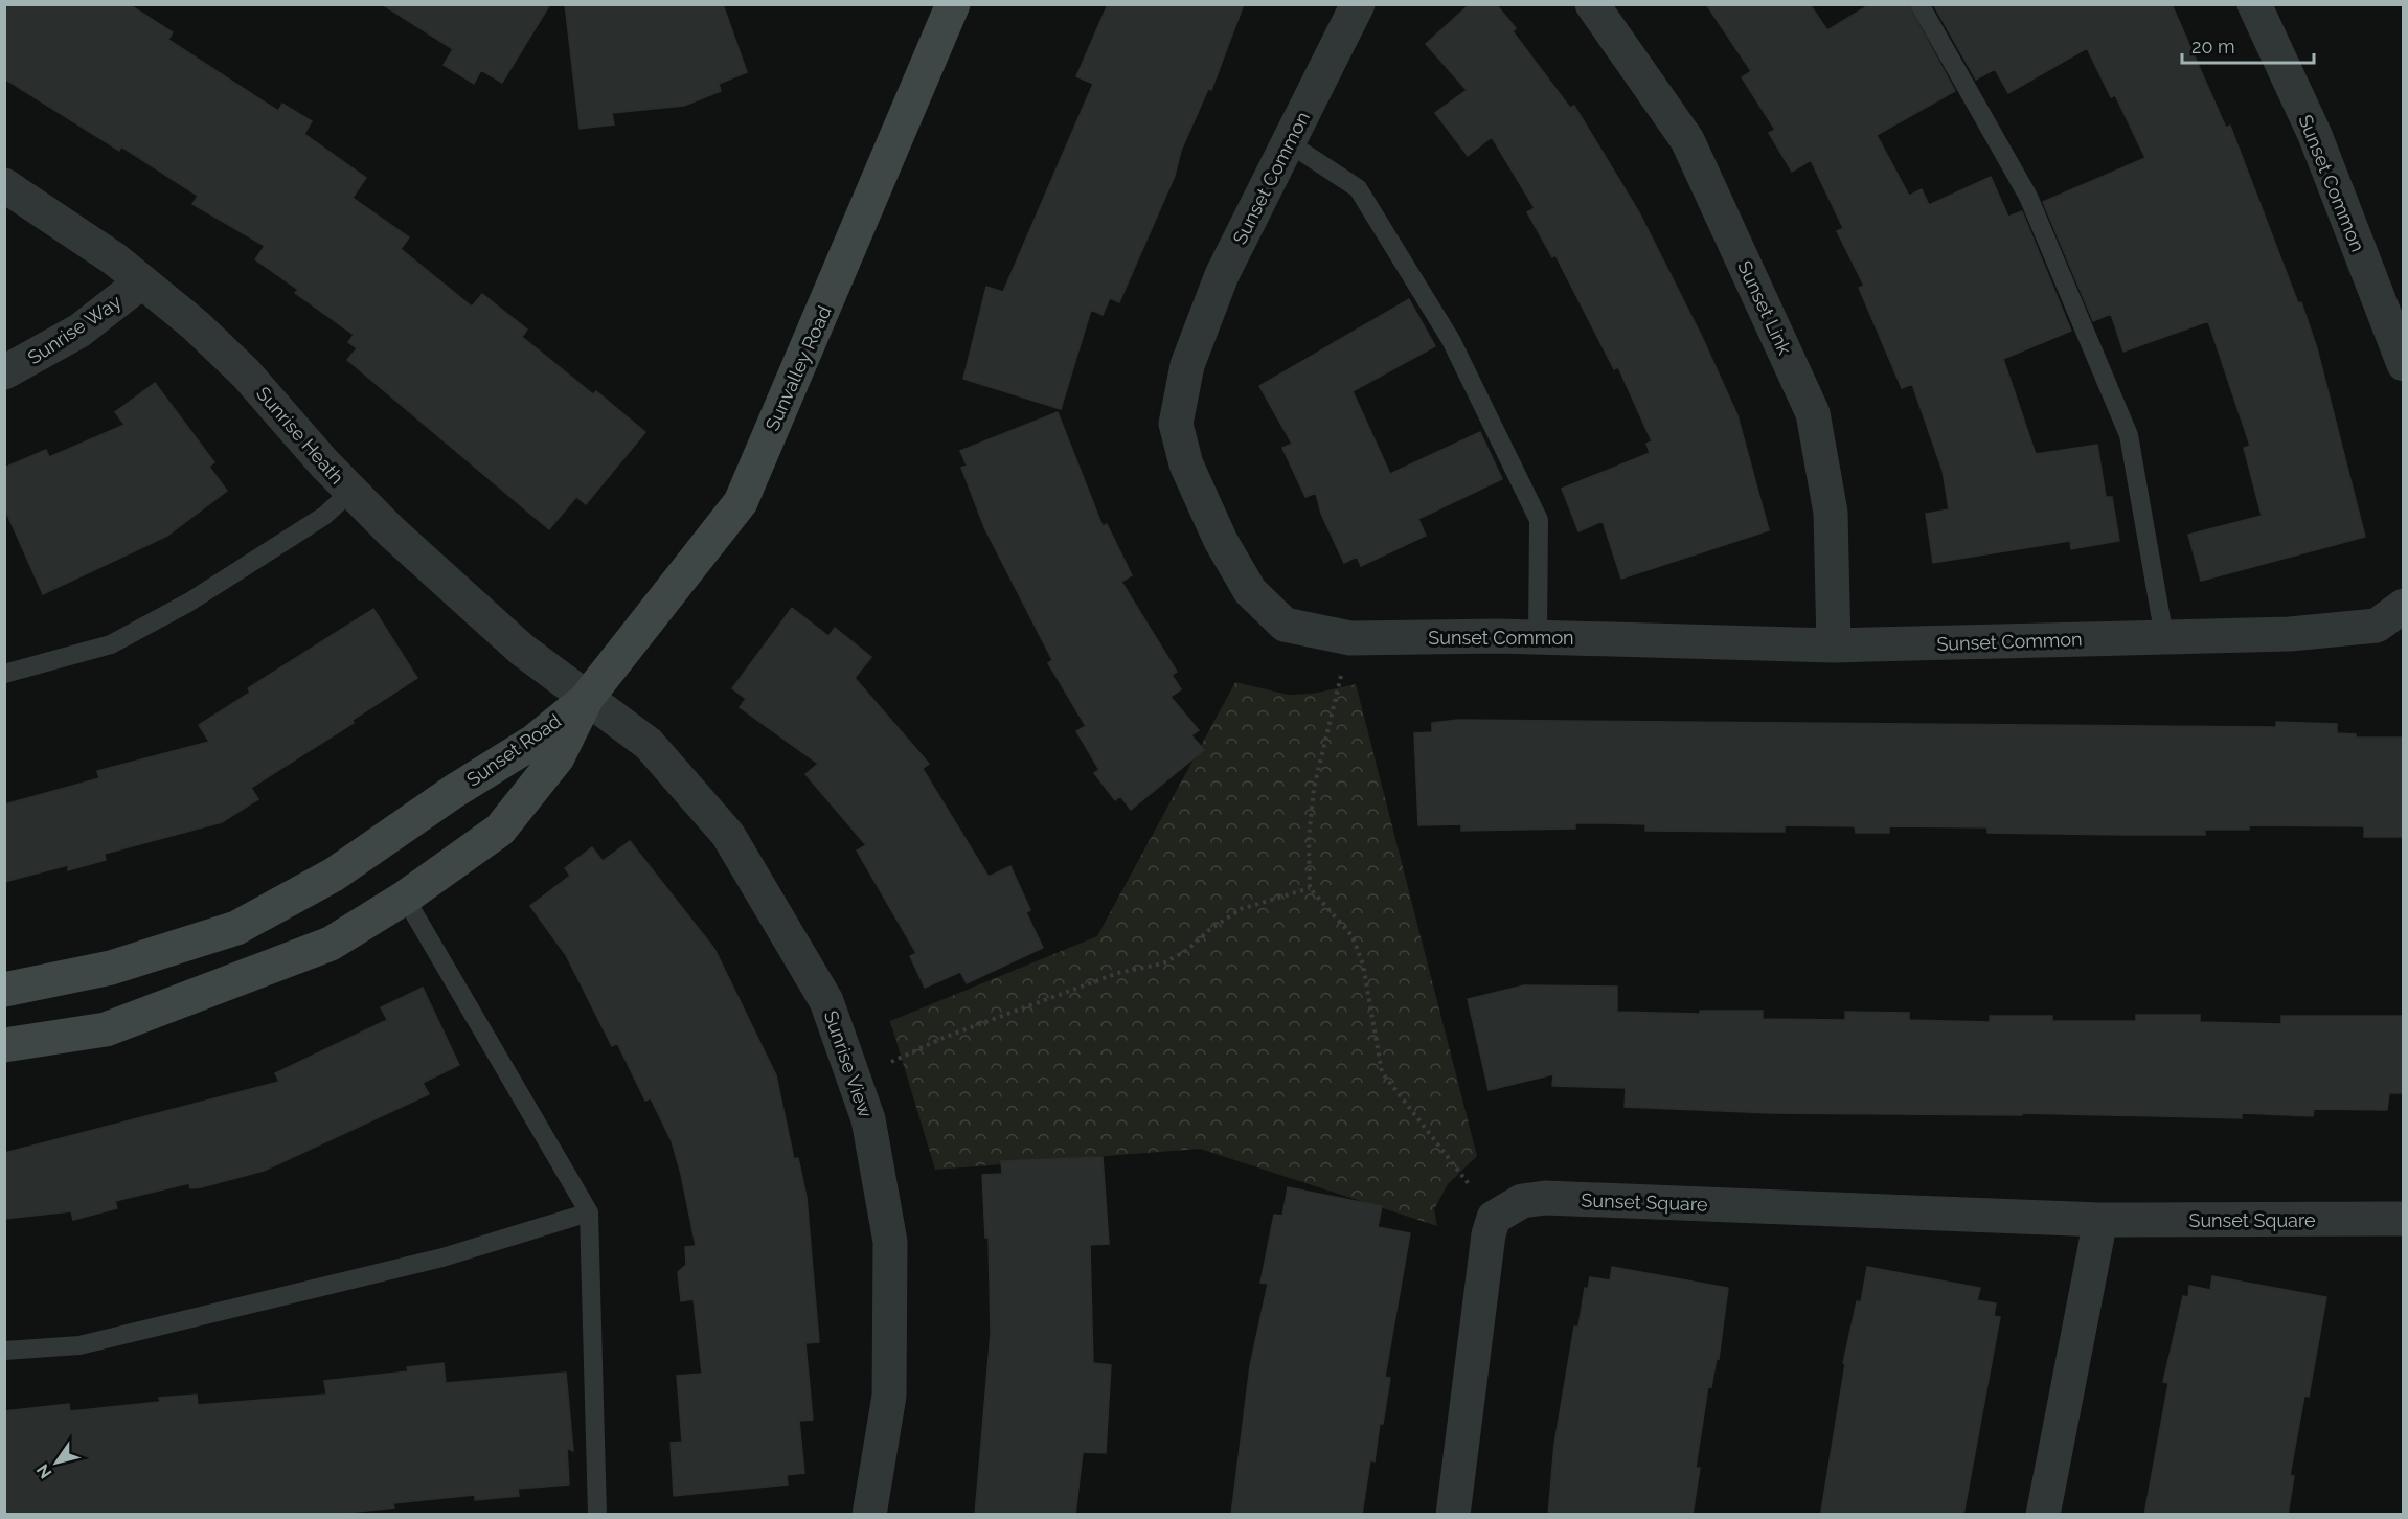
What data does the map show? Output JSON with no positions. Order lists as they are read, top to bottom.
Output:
{
  "streets": {
    "street": [
      "Sunset Common",
      "Sunset Link",
      "Sunrise Way",
      "Sunvalley Road",
      "Sunrise Heath",
      "Sunset Road",
      "Sunrise View",
      "Sunset Square"
    ]
  },
  "crossings": [
    ["Sunset Common", "Sunset Link"],
    ["Sunrise Way", "Sunrise Heath"],
    ["Sunvalley Road", "Sunrise Heath"],
    ["Sunvalley Road", "Sunset Road"],
    ["Sunvalley Road", "Sunrise View"],
    ["Sunrise Heath", "Sunset Road"],
    ["Sunrise Heath", "Sunrise View"],
    ["Sunset Road", "Sunrise View"]
  ],
  "scale_bar": "20 m",
  "north": "bottom left"
}
